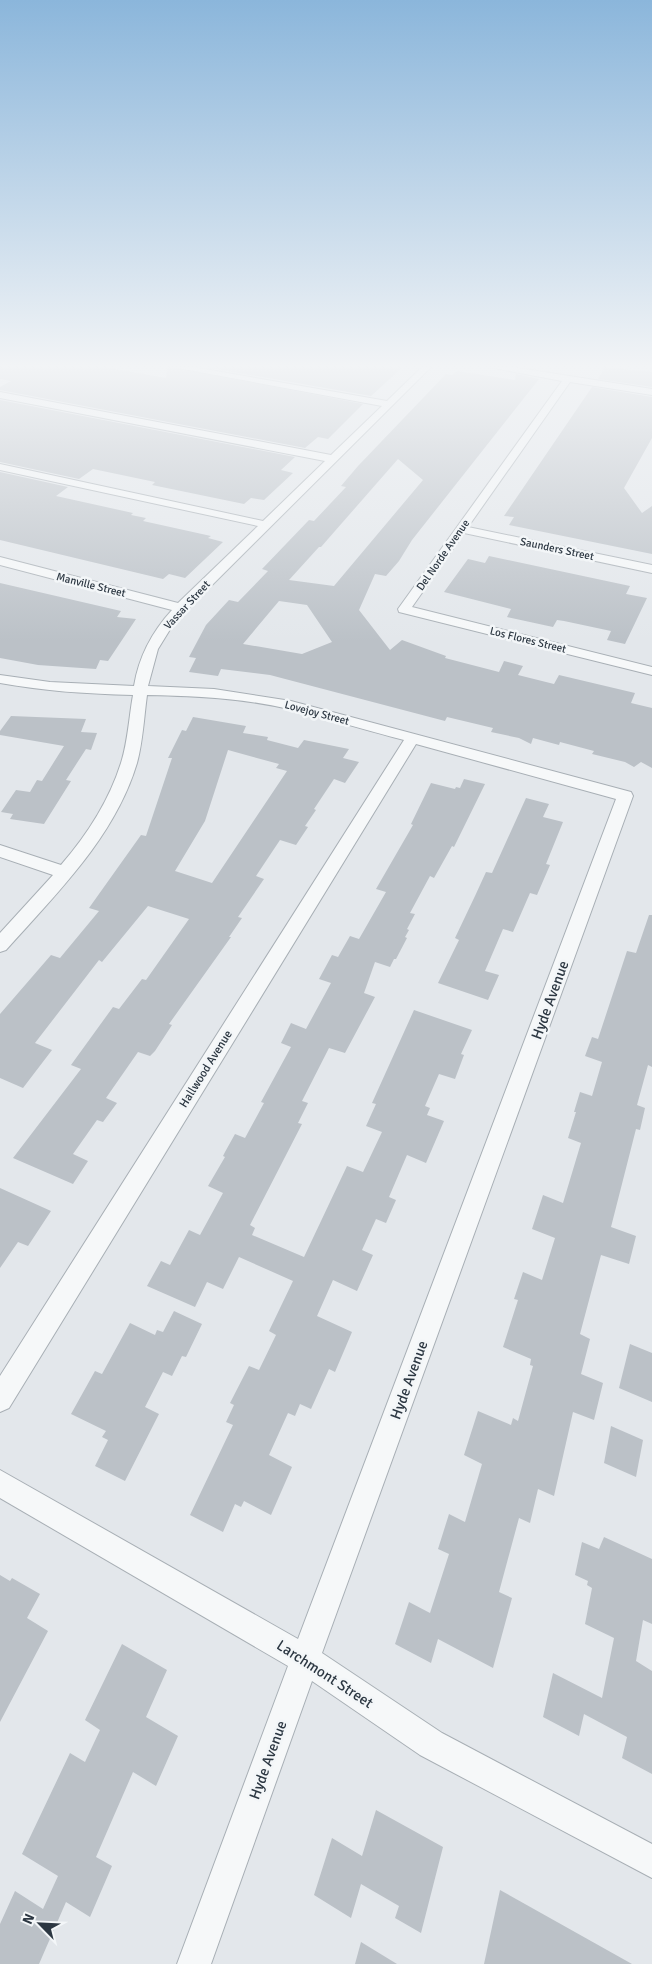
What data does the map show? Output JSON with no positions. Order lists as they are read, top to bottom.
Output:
{
  "streets": {
    "street": [
      "Saunders Street",
      "Del Norde Avenue",
      "Manville Street",
      "Vassar Street",
      "Los Flores Street",
      "Lovejoy Street",
      "Hyde Avenue",
      "Hallwood Avenue",
      "Larchmont Street"
    ]
  },
  "crossings": [
    ["Saunders Street", "Del Norde Avenue"],
    ["Del Norde Avenue", "Los Flores Street"],
    ["Manville Street", "Vassar Street"],
    ["Vassar Street", "Lovejoy Street"],
    ["Lovejoy Street", "Hyde Avenue"],
    ["Lovejoy Street", "Hallwood Avenue"],
    ["Hyde Avenue", "Larchmont Street"]
  ],
  "north": "top left"
}
